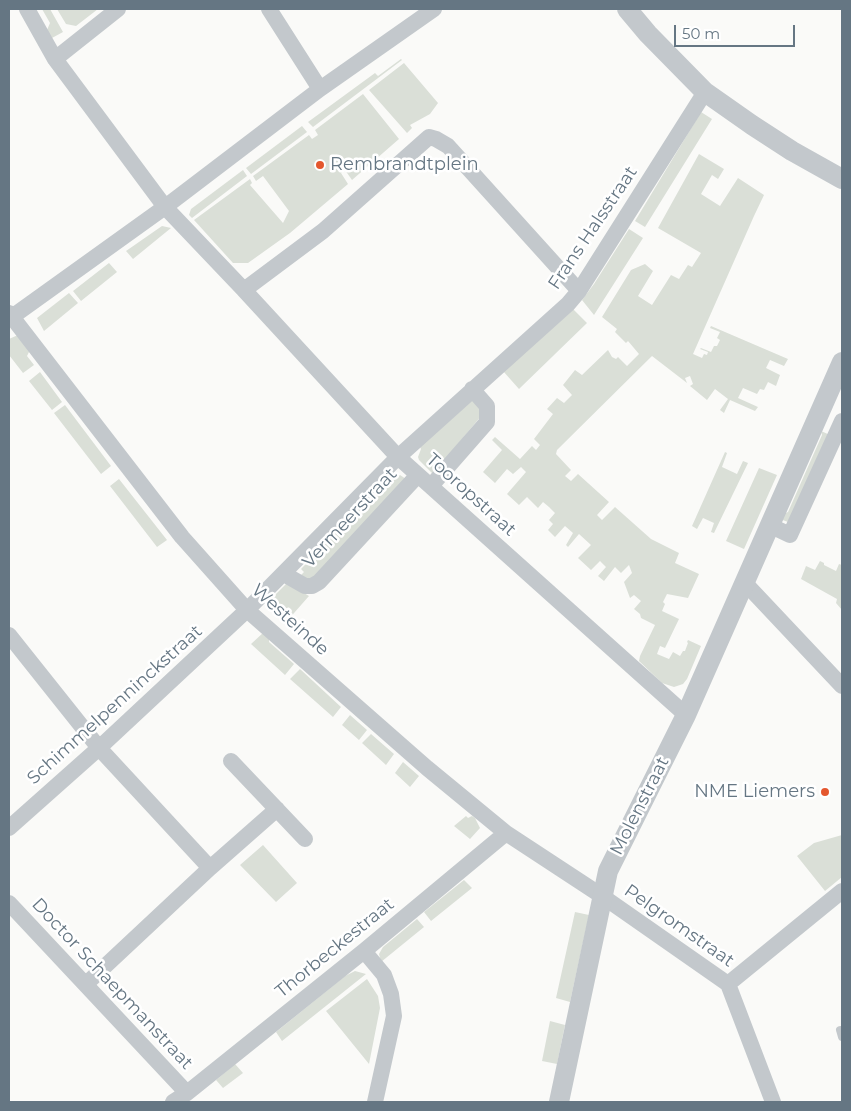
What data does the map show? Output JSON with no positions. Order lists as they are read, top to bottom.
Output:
{
  "streets": {
    "street": [
      "Frans Halsstraat",
      "Tooropstraat",
      "Vermeerstraat",
      "Westeinde",
      "Schimmelpenninckstraat",
      "Molenstraat",
      "Pelgromstraat",
      "Thorbeckestraat",
      "Doctor Schaepmanstraat"
    ]
  },
  "crossings": [
    ["Frans Halsstraat", "Tooropstraat"],
    ["Frans Halsstraat", "Vermeerstraat"],
    ["Tooropstraat", "Vermeerstraat"],
    ["Tooropstraat", "Molenstraat"],
    ["Vermeerstraat", "Westeinde"],
    ["Vermeerstraat", "Schimmelpenninckstraat"],
    ["Westeinde", "Schimmelpenninckstraat"],
    ["Westeinde", "Molenstraat"],
    ["Westeinde", "Pelgromstraat"],
    ["Westeinde", "Thorbeckestraat"],
    ["Molenstraat", "Pelgromstraat"],
    ["Thorbeckestraat", "Doctor Schaepmanstraat"]
  ],
  "places": ["Rembrandtplein", "NME Liemers"],
  "scale_bar": "50 m"
}
